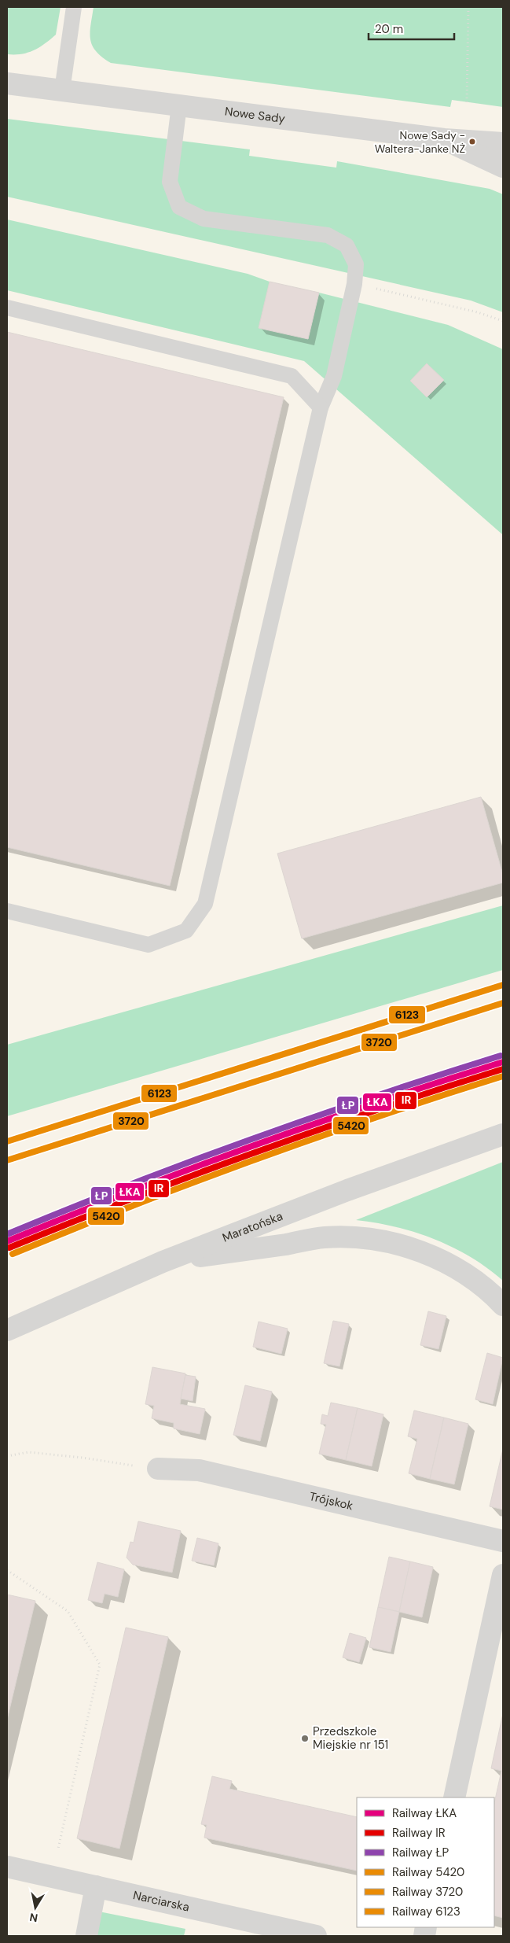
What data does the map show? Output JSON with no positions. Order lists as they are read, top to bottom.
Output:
{
  "streets": {
    "street": [
      "Nowe Sady",
      "Maratońska",
      "Trójskok",
      "Narciarska"
    ]
  },
  "places": ["Nowe Sady - Waltera-Janke NŻ", "Przedszkole Miejskie nr 151"],
  "lines": [
    "rail line 6123",
    "rail line 3720",
    "rail line ŁP",
    "rail line ŁKA",
    "rail line IR",
    "rail line 5420"
  ],
  "legend": [
    "Railway ŁKA",
    "Railway IR",
    "Railway ŁP",
    "Railway 5420",
    "Railway 3720",
    "Railway 6123"
  ],
  "scale_bar": "20 m",
  "north": "bottom"
}
